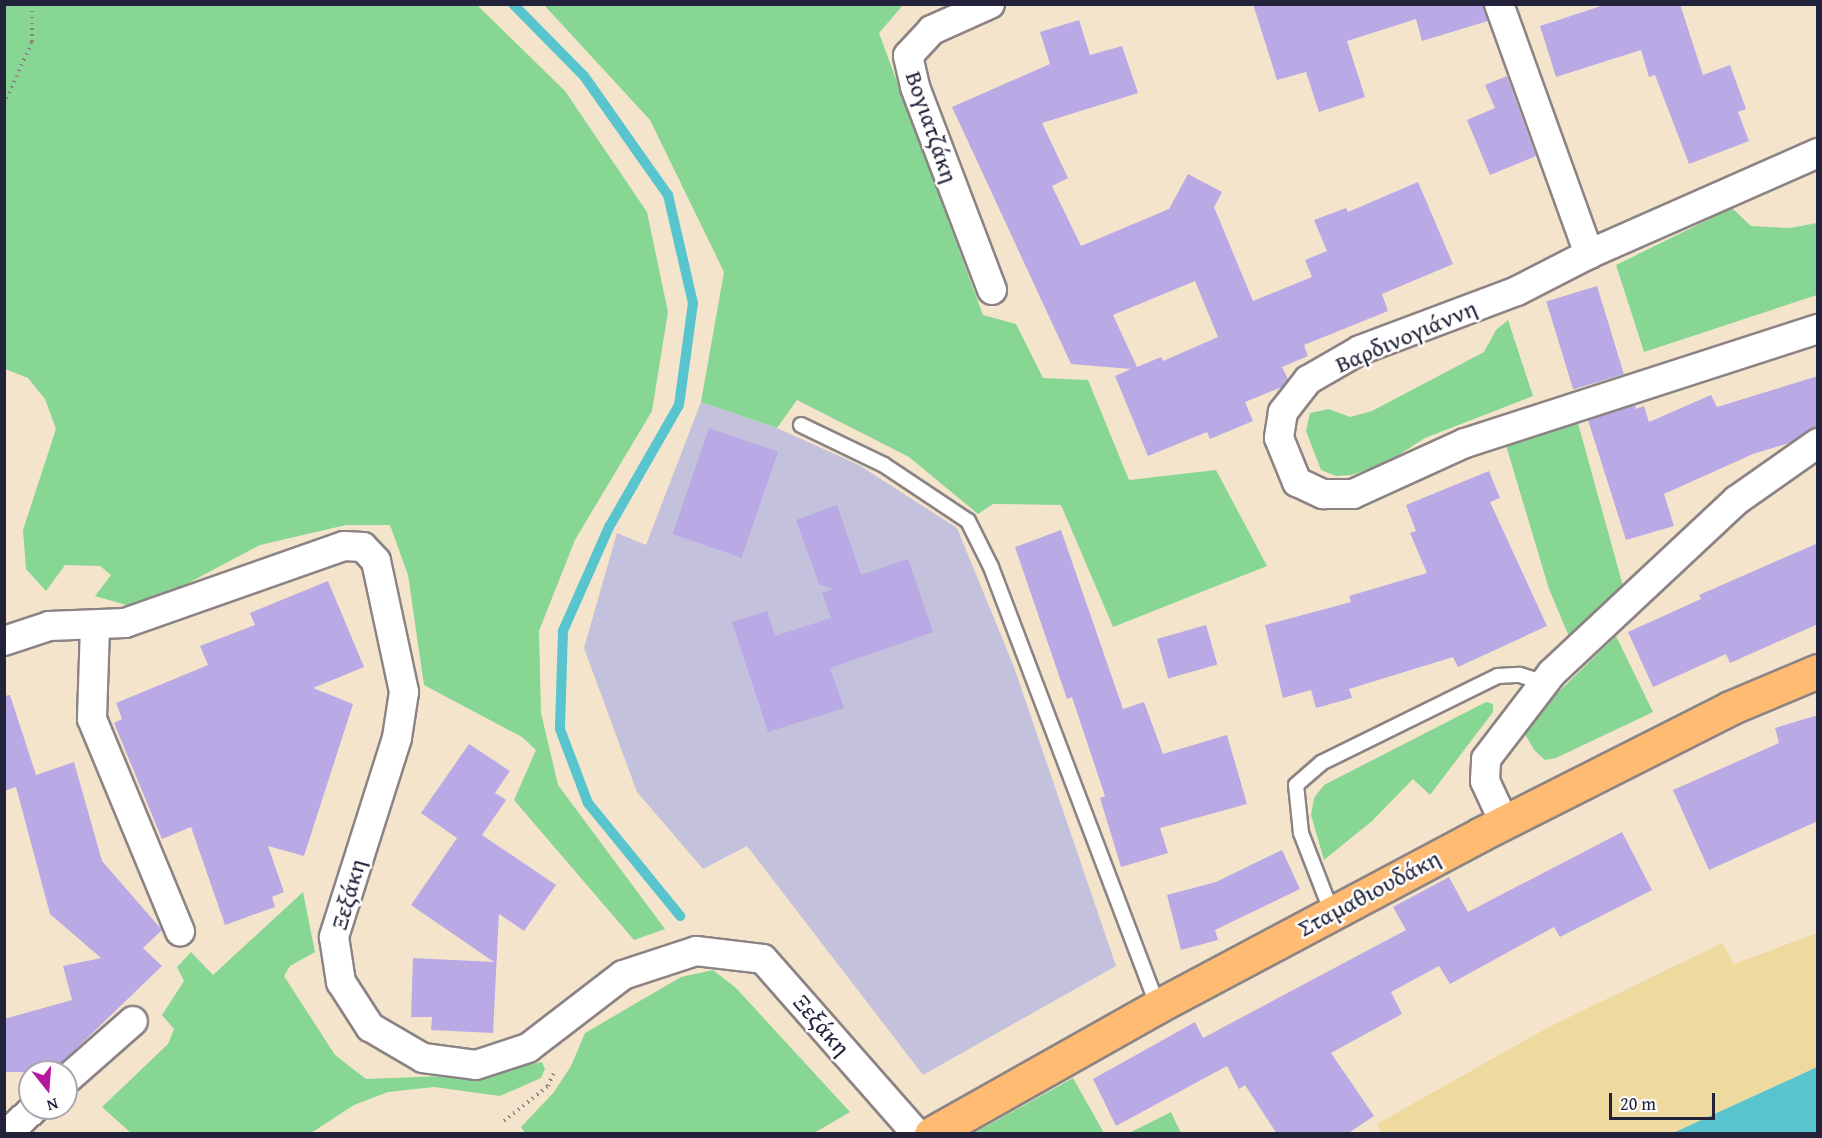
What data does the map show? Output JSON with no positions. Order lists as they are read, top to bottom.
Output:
{
  "streets": {
    "main road": ["Σταμαθιουδάκη"],
    "street": ["Βογιατζάκη", "Βαρδινογιάννη", "Ξεξάκη"]
  },
  "scale_bar": "20 m",
  "north": "bottom"
}
